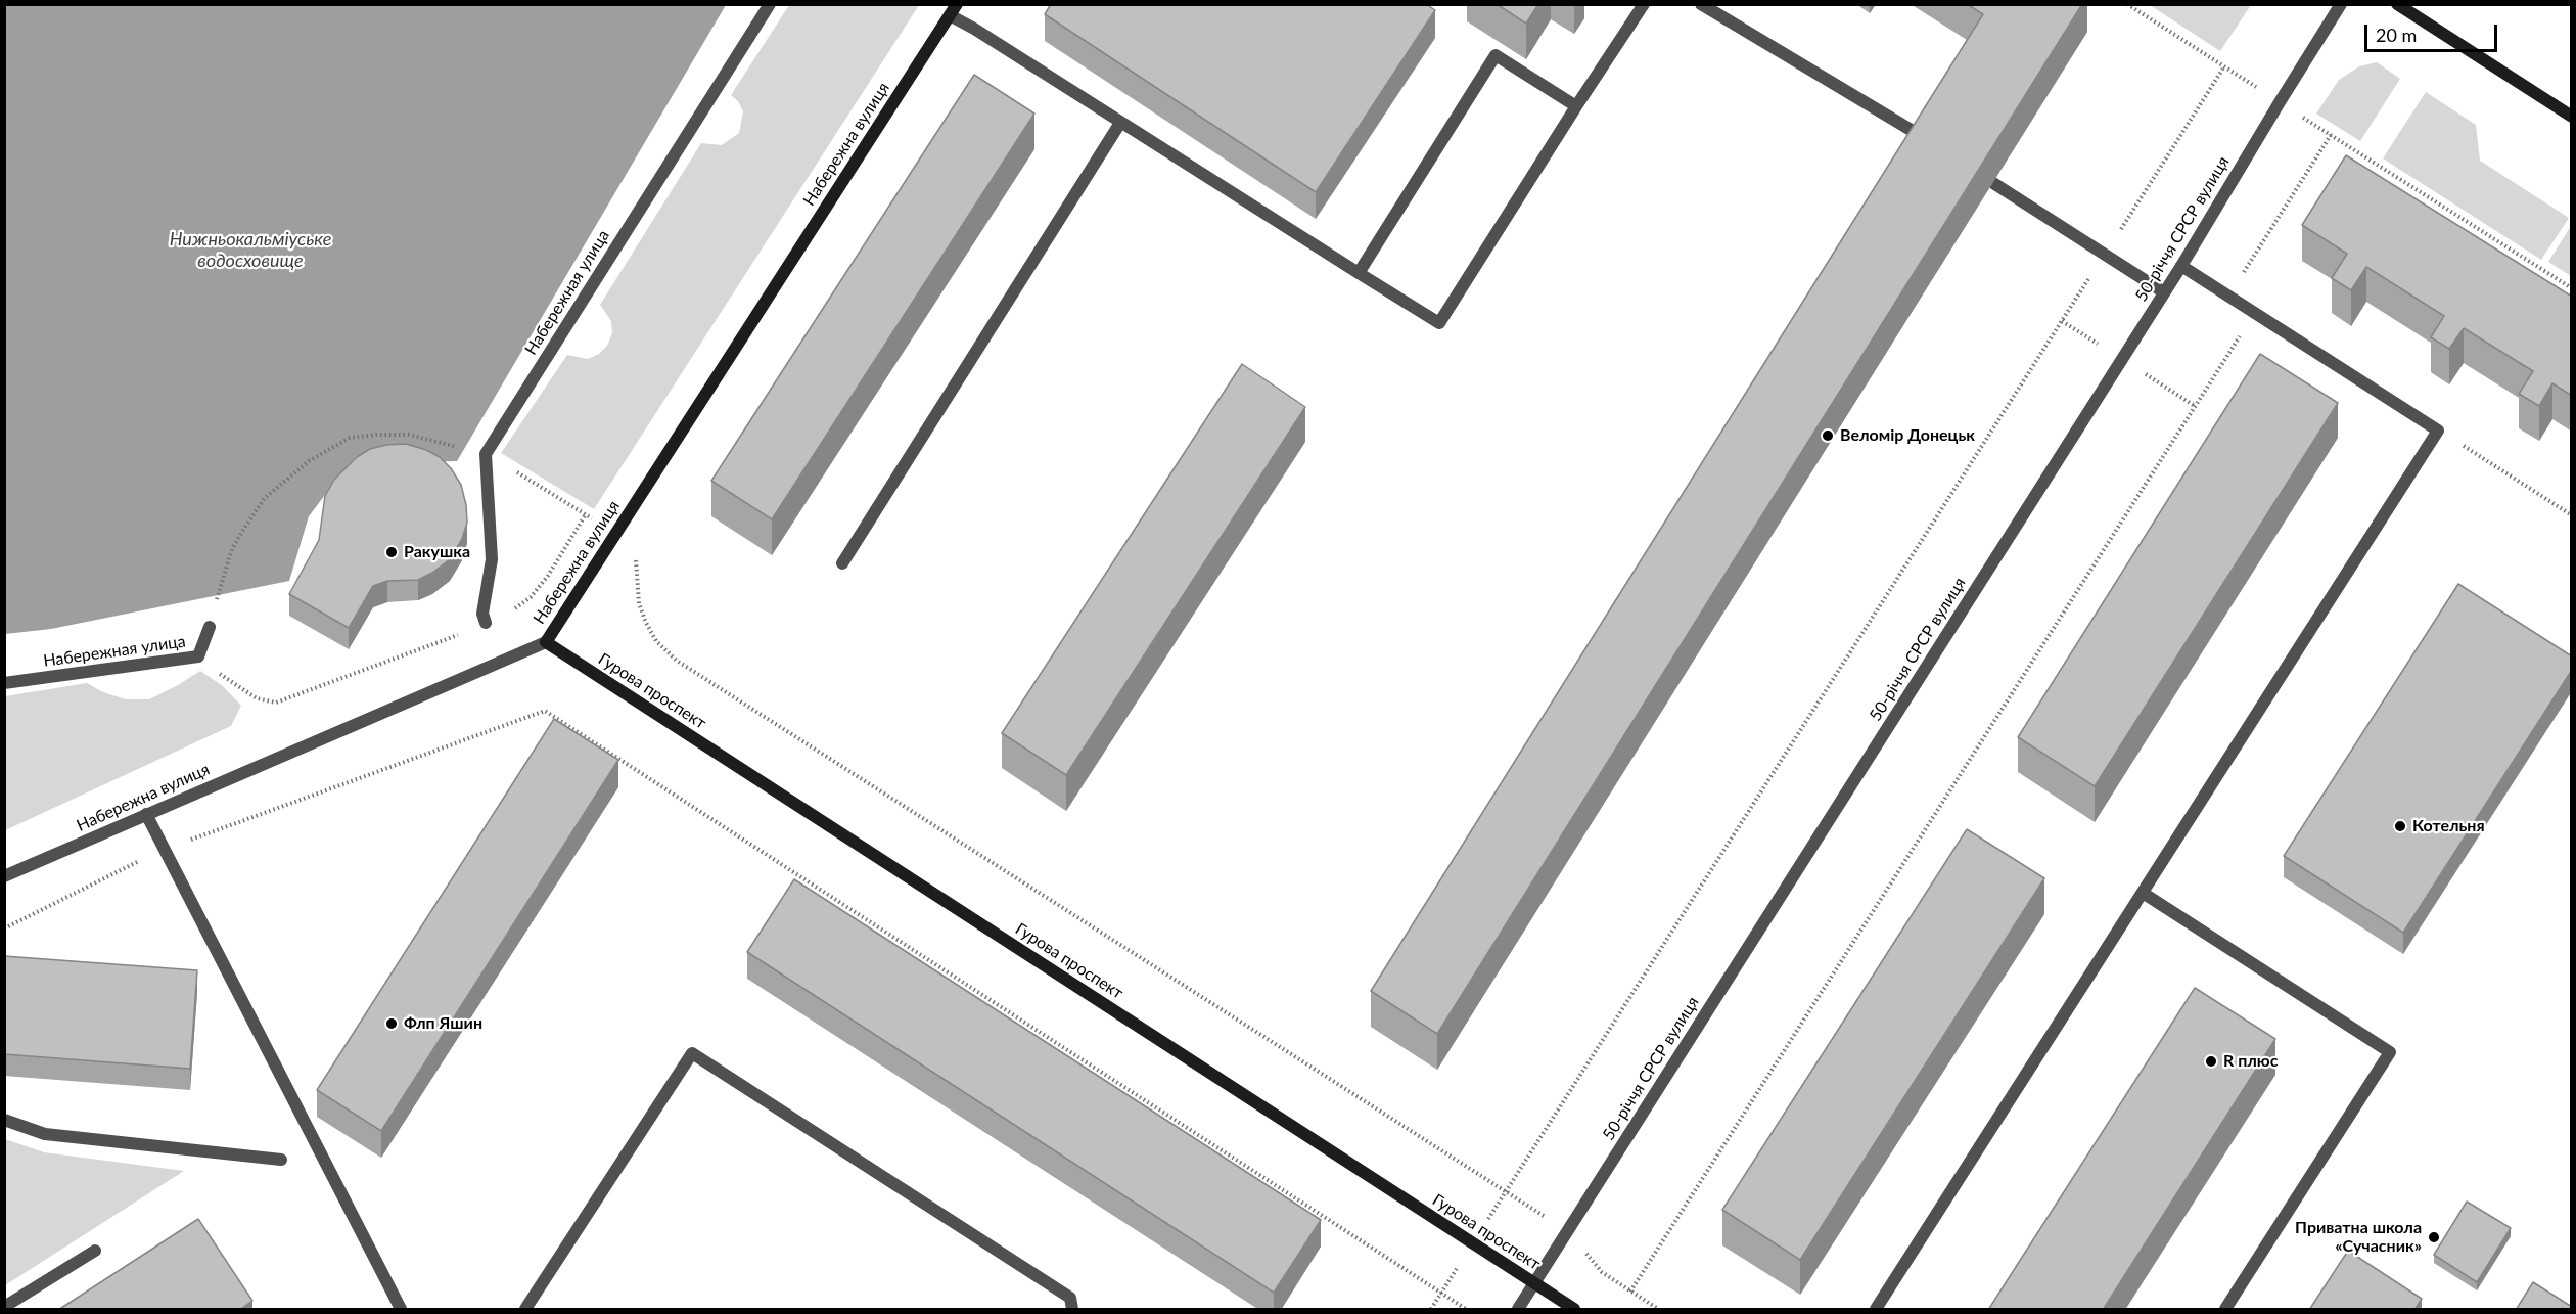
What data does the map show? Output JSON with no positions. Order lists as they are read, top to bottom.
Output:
{
  "streets": {
    "main road": ["Набережна вулиця", "Гурова проспект"],
    "street": ["50-річчя СРСР вулиця", "Набережная улица"]
  },
  "crossings": [
    ["Набережна вулиця", "Гурова проспект"],
    ["50-річчя СРСР вулиця", "Гурова проспект"]
  ],
  "water": ["Нижньокальміуське водосховище"],
  "places": [
    "Веломір Донецьк",
    "Ракушка",
    "Котельня",
    "Флп Яшин",
    "R плюс",
    "Приватна школа «Сучасник»"
  ],
  "scale_bar": "20 m"
}
